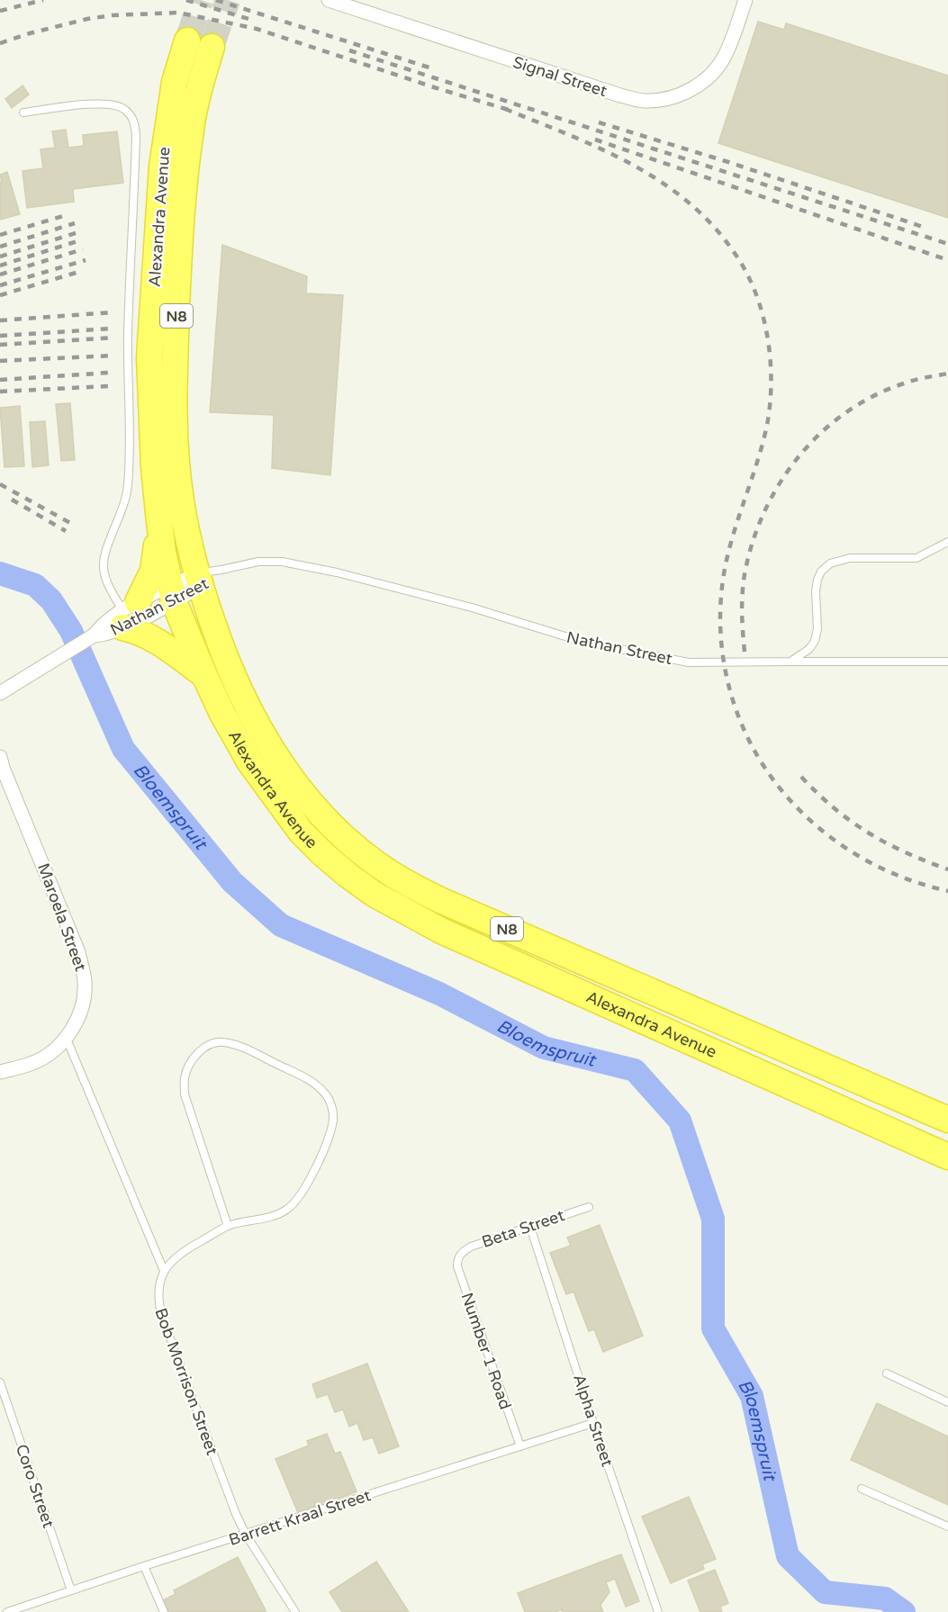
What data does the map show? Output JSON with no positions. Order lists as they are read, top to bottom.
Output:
{
  "streets": {
    "highway": ["Alexandra Avenue", "N8"],
    "street": ["Signal Street", "Nathan Street", "Maroela Street"],
    "lane": [
      "Beta Street",
      "Number 1 Road",
      "Bob Morrison Street",
      "Alpha Street",
      "Coro Street",
      "Barrett Kraal Street"
    ]
  },
  "crossings": [
    ["Alexandra Avenue", "Nathan Street"],
    ["Beta Street", "Number 1 Road"],
    ["Beta Street", "Alpha Street"],
    ["Number 1 Road", "Barrett Kraal Street"],
    ["Bob Morrison Street", "Barrett Kraal Street"],
    ["Alpha Street", "Barrett Kraal Street"],
    ["Coro Street", "Barrett Kraal Street"]
  ],
  "water": ["Bloemspruit"]
}
